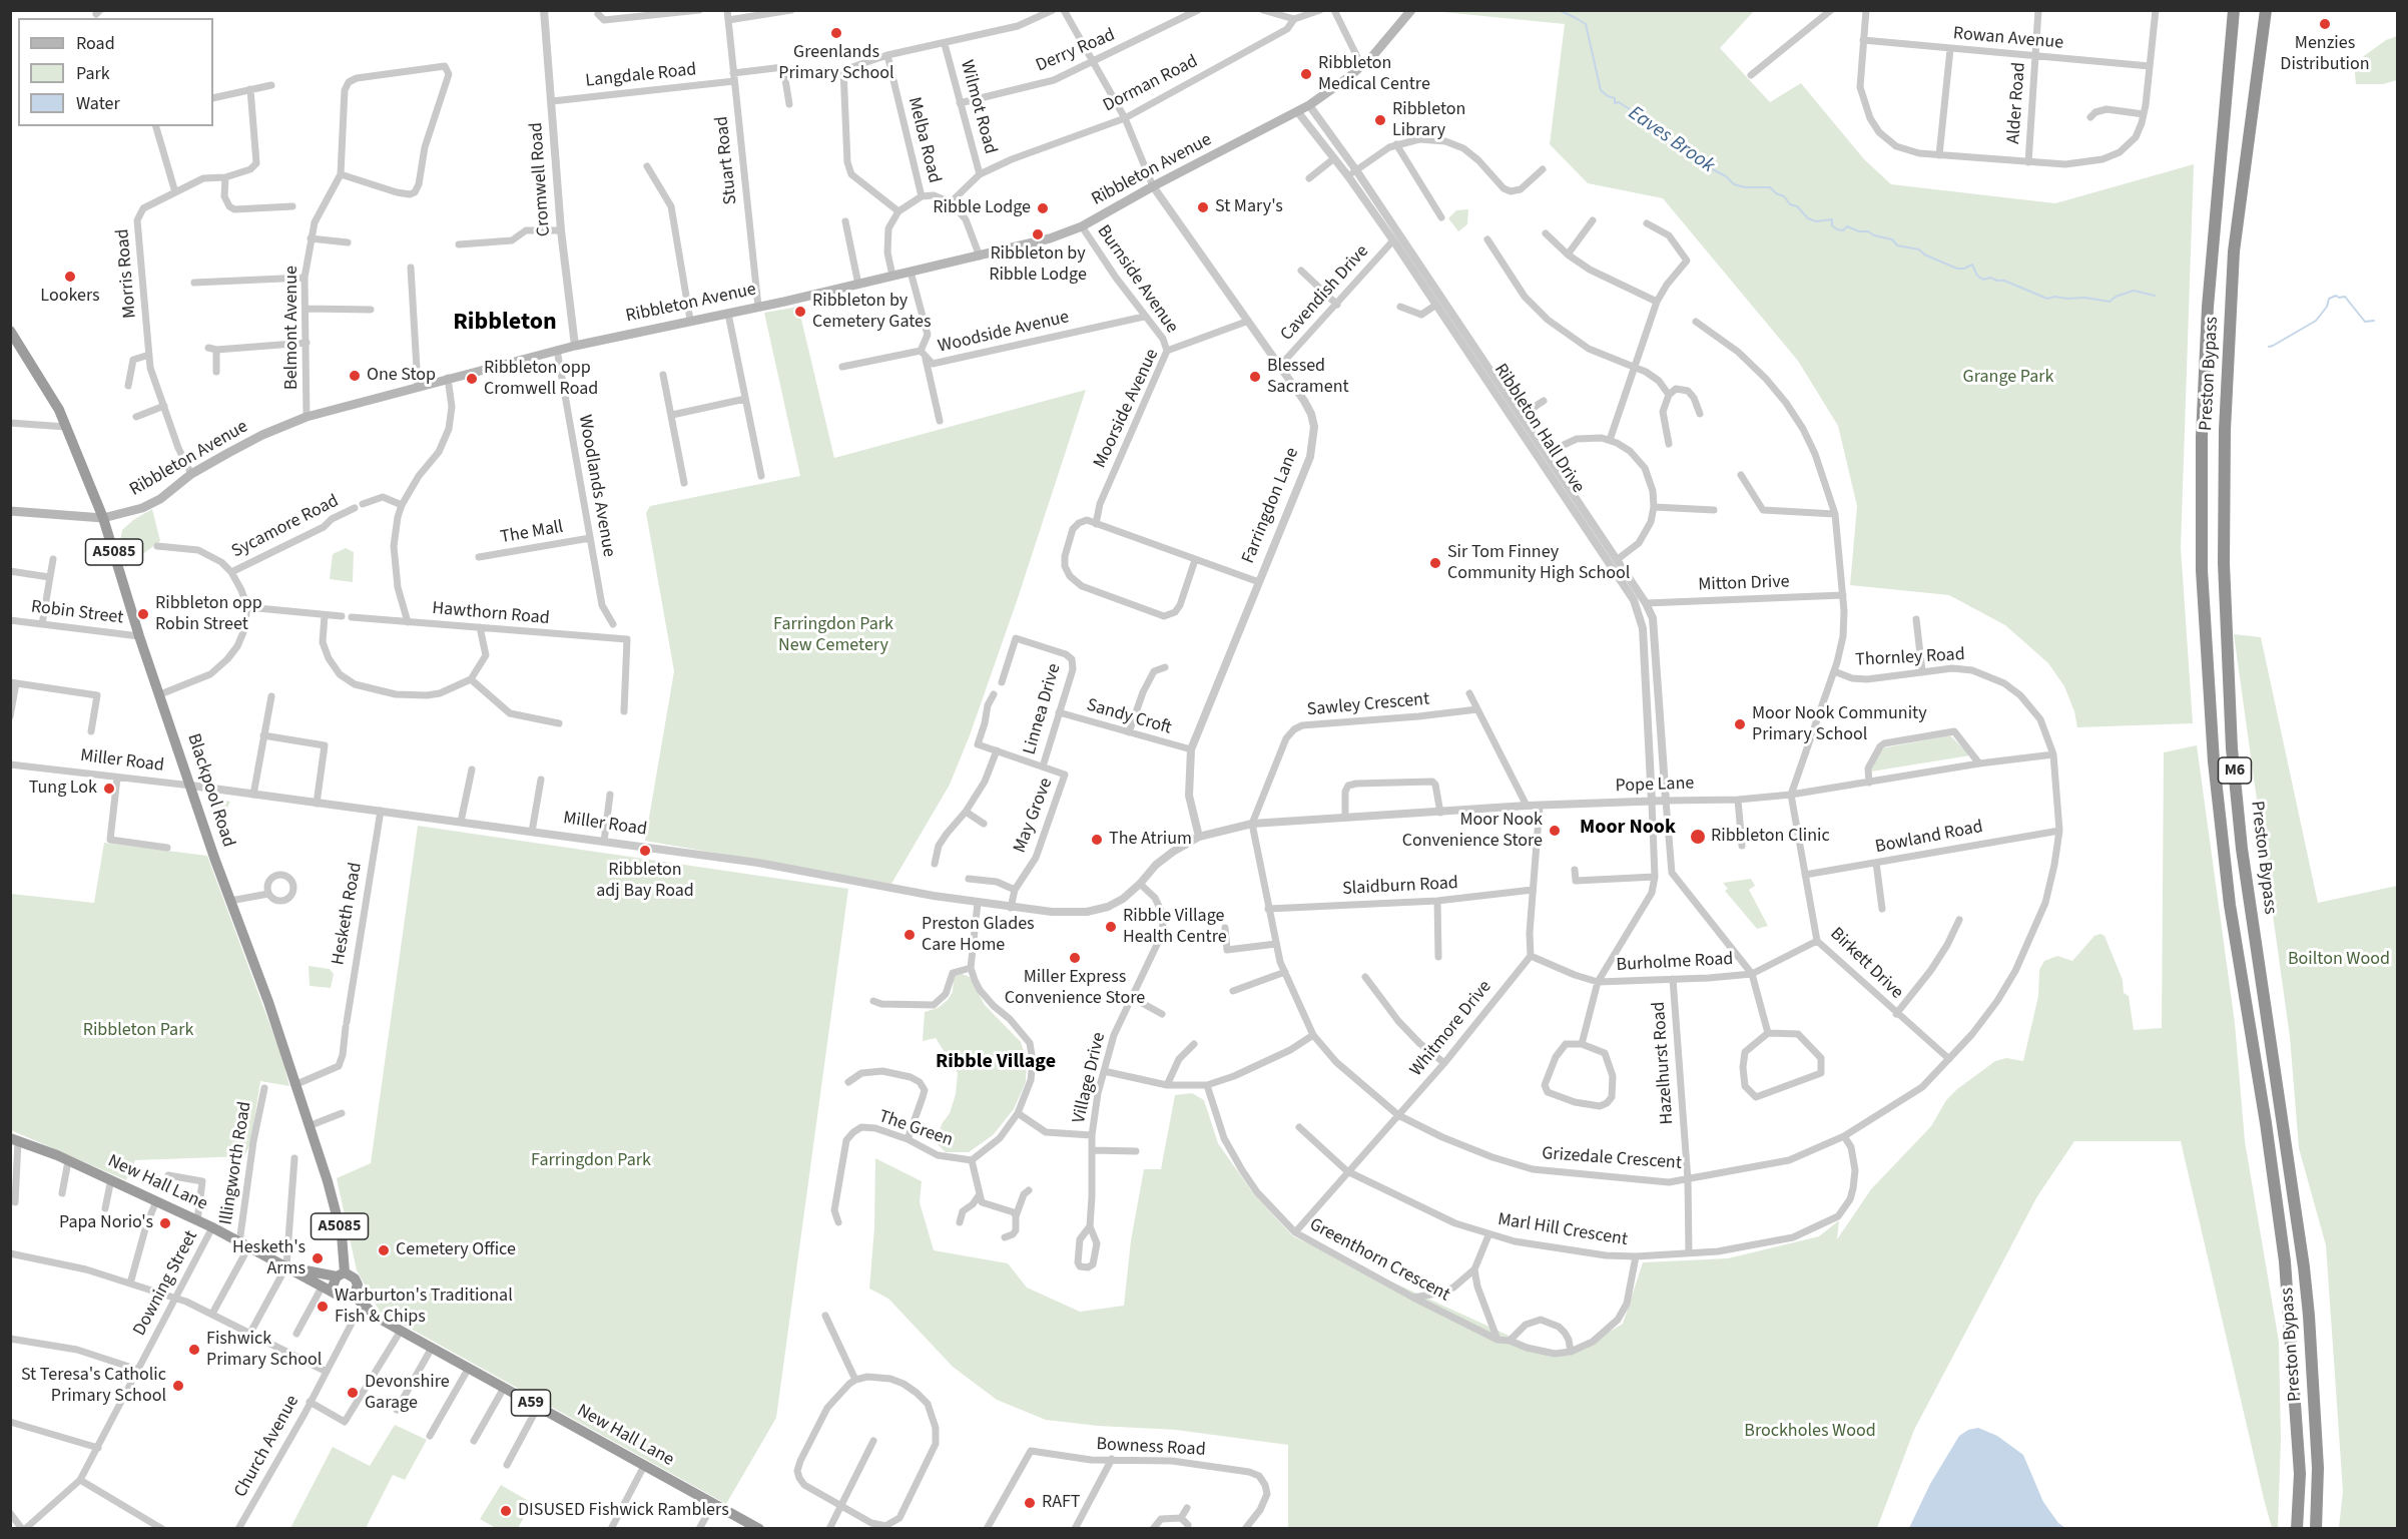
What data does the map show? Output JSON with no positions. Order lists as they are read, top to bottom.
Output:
{
  "streets": {
    "highway": [
      "Preston Bypass",
      "A5085",
      "M6",
      "Blackpool Road",
      "New Hall Lane",
      "A59"
    ],
    "main road": ["Ribbleton Avenue"],
    "street": [
      "Rowan Avenue",
      "Derry Road",
      "Langdale Road",
      "Dorman Road",
      "Alder Road",
      "Wilmot Road",
      "Melba Road",
      "Stuart Road",
      "Cromwell Road",
      "Morris Road",
      "Burnside Avenue",
      "Cavendish Drive",
      "Belmont Avenue",
      "Woodside Avenue",
      "Moorside Avenue",
      "Ribbleton Hall Drive",
      "Woodlands Avenue",
      "Farringdon Lane",
      "Sycamore Road",
      "The Mall",
      "Mitton Drive",
      "Robin Street",
      "Hawthorn Road",
      "Thornley Road",
      "Sawley Crescent",
      "Linnea Drive",
      "Sandy Croft",
      "Miller Road",
      "Pope Lane",
      "May Grove",
      "Bowland Road",
      "Slaidburn Road",
      "Hesketh Road",
      "Burholme Road",
      "Birkett Drive",
      "Whitmore Drive",
      "Hazelhurst Road",
      "Village Drive",
      "The Green",
      "Grizedale Crescent",
      "Illingworth Road",
      "Marl Hill Crescent",
      "Greenthorn Crescent",
      "Downing Street",
      "Church Avenue",
      "Bowness Road"
    ]
  },
  "crossings": [
    ["Rowan Avenue", "Alder Road"],
    ["Derry Road", "Wilmot Road"],
    ["Langdale Road", "Stuart Road"],
    ["Langdale Road", "Cromwell Road"],
    ["Dorman Road", "Wilmot Road"],
    ["Stuart Road", "Ribbleton Avenue"],
    ["Ribbleton Avenue", "Cromwell Road"],
    ["Ribbleton Avenue", "Morris Road"],
    ["Ribbleton Avenue", "Burnside Avenue"],
    ["Ribbleton Avenue", "Belmont Avenue"],
    ["Ribbleton Avenue", "Woodside Avenue"],
    ["Ribbleton Avenue", "Ribbleton Hall Drive"],
    ["Ribbleton Avenue", "Woodlands Avenue"],
    ["Ribbleton Avenue", "Farringdon Lane"],
    ["Ribbleton Avenue", "Blackpool Road"],
    ["Burnside Avenue", "Woodside Avenue"],
    ["Burnside Avenue", "Moorside Avenue"],
    ["Cavendish Drive", "Ribbleton Hall Drive"],
    ["Cavendish Drive", "Farringdon Lane"],
    ["Moorside Avenue", "Farringdon Lane"],
    ["Ribbleton Hall Drive", "Mitton Drive"],
    ["Ribbleton Hall Drive", "Pope Lane"],
    ["Woodlands Avenue", "The Mall"],
    ["Farringdon Lane", "Sandy Croft"],
    ["Farringdon Lane", "Pope Lane"],
    ["Robin Street", "Blackpool Road"],
    ["Thornley Road", "Pope Lane"],
    ["Thornley Road", "Grizedale Crescent"],
    ["Sawley Crescent", "Pope Lane"],
    ["Sawley Crescent", "Grizedale Crescent"],
    ["Linnea Drive", "Sandy Croft"],
    ["Linnea Drive", "May Grove"],
    ["Miller Road", "Pope Lane"],
    ["Miller Road", "Blackpool Road"],
    ["Miller Road", "Hesketh Road"],
    ["Miller Road", "Village Drive"],
    ["Pope Lane", "Birkett Drive"],
    ["Pope Lane", "Grizedale Crescent"],
    ["Blackpool Road", "Hesketh Road"],
    ["Blackpool Road", "New Hall Lane"],
    ["Blackpool Road", "A59"],
    ["Bowland Road", "Birkett Drive"],
    ["Bowland Road", "Grizedale Crescent"],
    ["Slaidburn Road", "Grizedale Crescent"],
    ["Burholme Road", "Birkett Drive"],
    ["Burholme Road", "Whitmore Drive"],
    ["Burholme Road", "Hazelhurst Road"],
    ["Birkett Drive", "Grizedale Crescent"],
    ["Whitmore Drive", "Grizedale Crescent"],
    ["Whitmore Drive", "Marl Hill Crescent"],
    ["Whitmore Drive", "Greenthorn Crescent"],
    ["Hazelhurst Road", "Grizedale Crescent"],
    ["Hazelhurst Road", "Marl Hill Crescent"],
    ["Grizedale Crescent", "Marl Hill Crescent"],
    ["Illingworth Road", "New Hall Lane"],
    ["New Hall Lane", "Downing Street"],
    ["New Hall Lane", "A59"],
    ["Marl Hill Crescent", "Greenthorn Crescent"]
  ],
  "districts": ["Ribbleton", "Moor Nook", "Ribble Village"],
  "water": ["Eaves Brook"],
  "parks": [
    "Grange Park",
    "Farringdon Park New Cemetery",
    "Boilton Wood",
    "Ribbleton Park",
    "Farringdon Park",
    "Brockholes Wood"
  ],
  "places": [
    "Menzies Distribution",
    "Greenlands Primary School",
    "Ribbleton Medical Centre",
    "Ribbleton Library",
    "St Mary's",
    "Ribble Lodge",
    "Ribbleton by Ribble Lodge",
    "Lookers",
    "Ribbleton by Cemetery Gates",
    "One Stop",
    "Blessed Sacrament",
    "Ribbleton opp Cromwell Road",
    "Sir Tom Finney Community High School",
    "Ribbleton opp Robin Street",
    "Moor Nook Community Primary School",
    "Tung Lok",
    "Moor Nook Convenience Store",
    "Ribbleton Clinic",
    "The Atrium",
    "Ribbleton adj Bay Road",
    "Ribble Village Health Centre",
    "Preston Glades Care Home",
    "Miller Express Convenience Store",
    "Papa Norio's",
    "Cemetery Office",
    "Hesketh's Arms",
    "Warburton's Traditional Fish & Chips",
    "Fishwick Primary School",
    "St Teresa's Catholic Primary School",
    "Devonshire Garage",
    "RAFT",
    "DISUSED Fishwick Ramblers"
  ],
  "legend": ["Road", "Park", "Water"]
}
